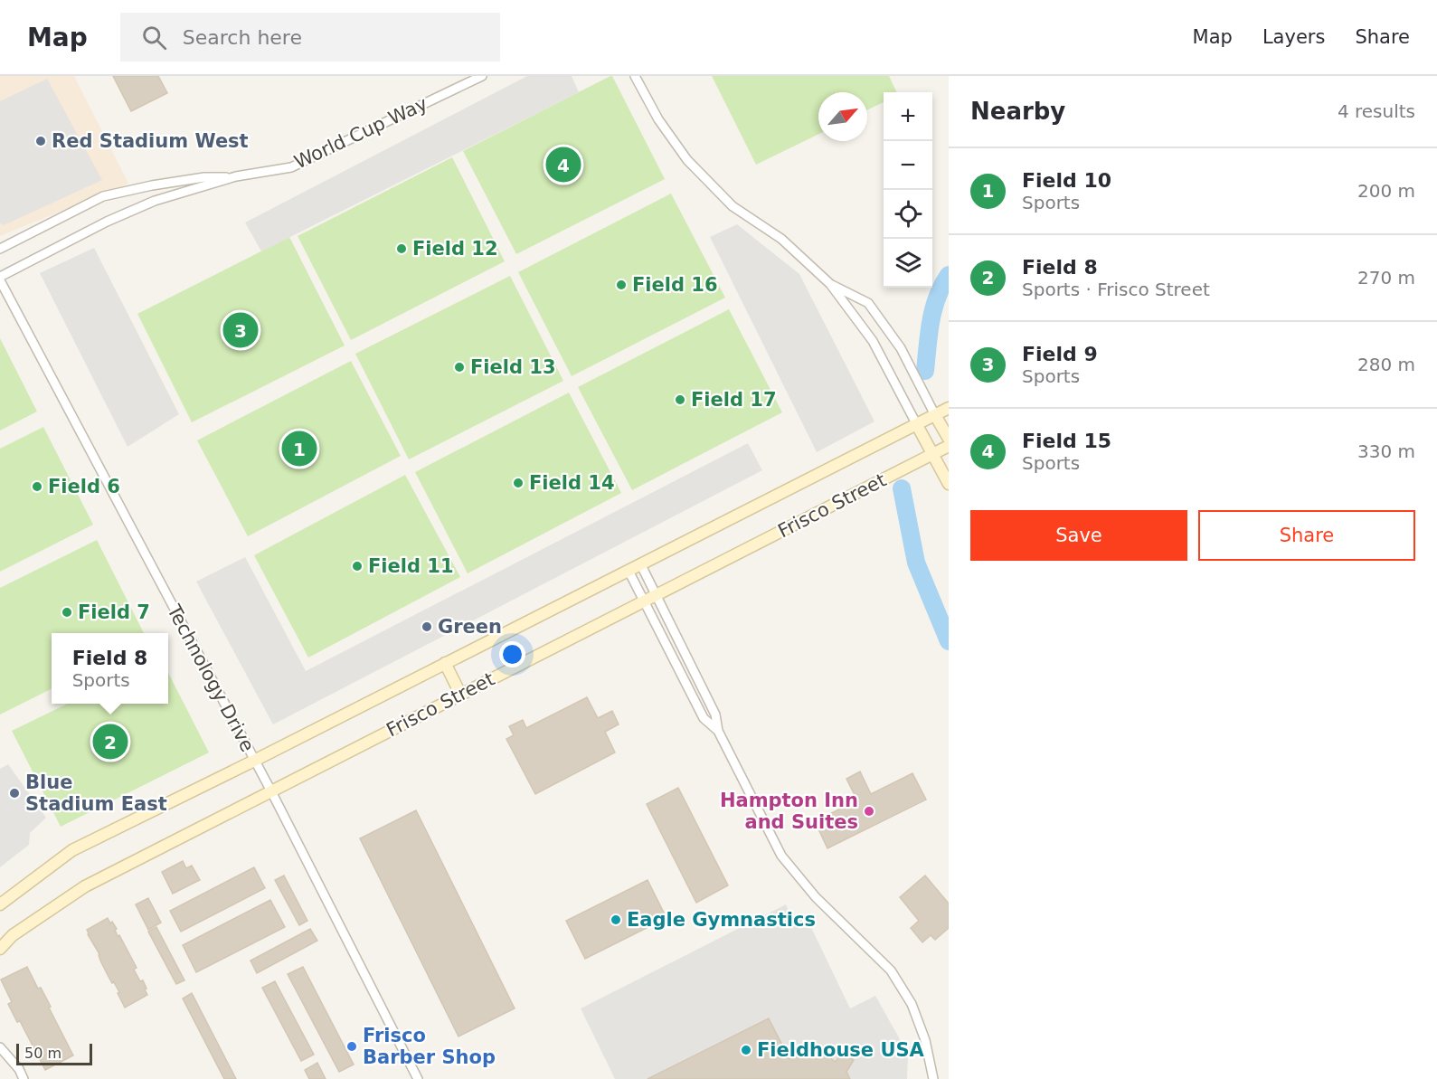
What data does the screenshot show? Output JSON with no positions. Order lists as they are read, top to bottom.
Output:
{
  "streets": {
    "street": ["World Cup Way", "Frisco Street", "Technology Drive"]
  },
  "crossings": [
    ["World Cup Way", "Technology Drive"],
    ["Frisco Street", "Technology Drive"]
  ],
  "places": [
    "Red Stadium West",
    "Field 12",
    "Field 16",
    "Field 13",
    "Field 17",
    "Field 14",
    "Field 6",
    "Field 11",
    "Field 7",
    "Green",
    "Blue Stadium East",
    "Hampton Inn and Suites",
    "Eagle Gymnastics",
    "Frisco Barber Shop",
    "Fieldhouse USA"
  ],
  "scale_bar": "50 m",
  "north": "top right",
  "page": {
    "header": "Map",
    "search": "Search here",
    "nav": ["Map", "Layers", "Share"],
    "heading": ["Nearby", "4 results"],
    "map_buttons": ["+", "−"],
    "pins": [
      "4",
      "3",
      "1",
      "2"
    ],
    "list": [
      {
        "mark": "1",
        "name": "Field 10",
        "note": "Sports",
        "value": "200 m"
      },
      {
        "mark": "2",
        "name": "Field 8",
        "note": "Sports · Frisco Street",
        "value": "270 m"
      },
      {
        "mark": "3",
        "name": "Field 9",
        "note": "Sports",
        "value": "280 m"
      },
      {
        "mark": "4",
        "name": "Field 15",
        "note": "Sports",
        "value": "330 m"
      }
    ],
    "buttons": ["Save", "Share"],
    "popup": ["Field 8", "Sports"],
    "scale": "50 m"
  }
}
